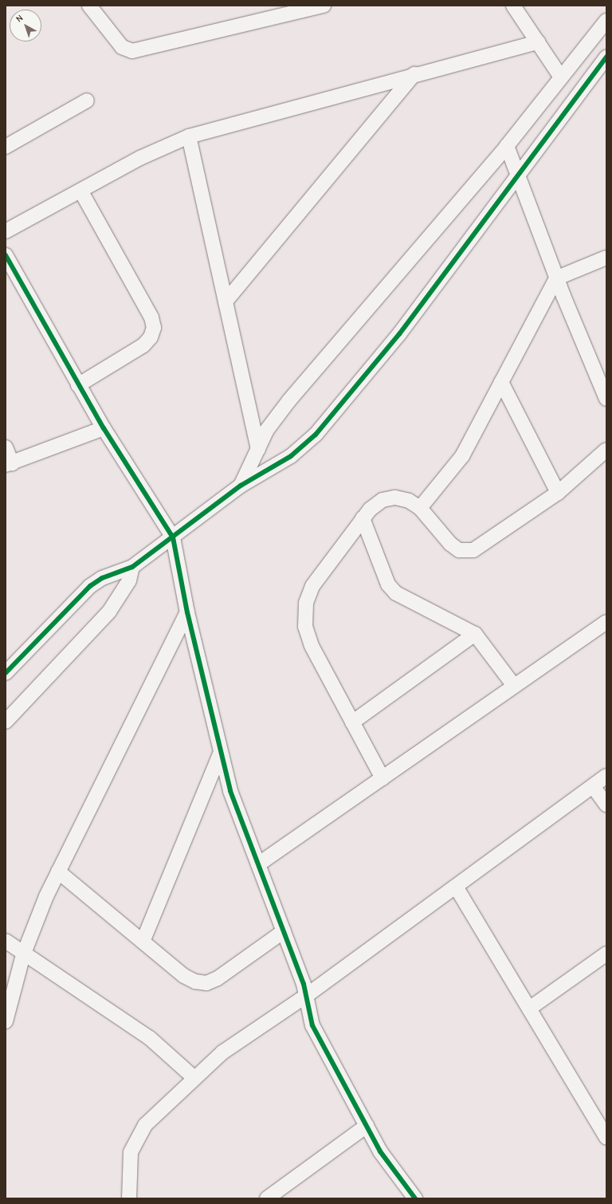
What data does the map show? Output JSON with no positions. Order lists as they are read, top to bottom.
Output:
{
  "north": "top left"
}
